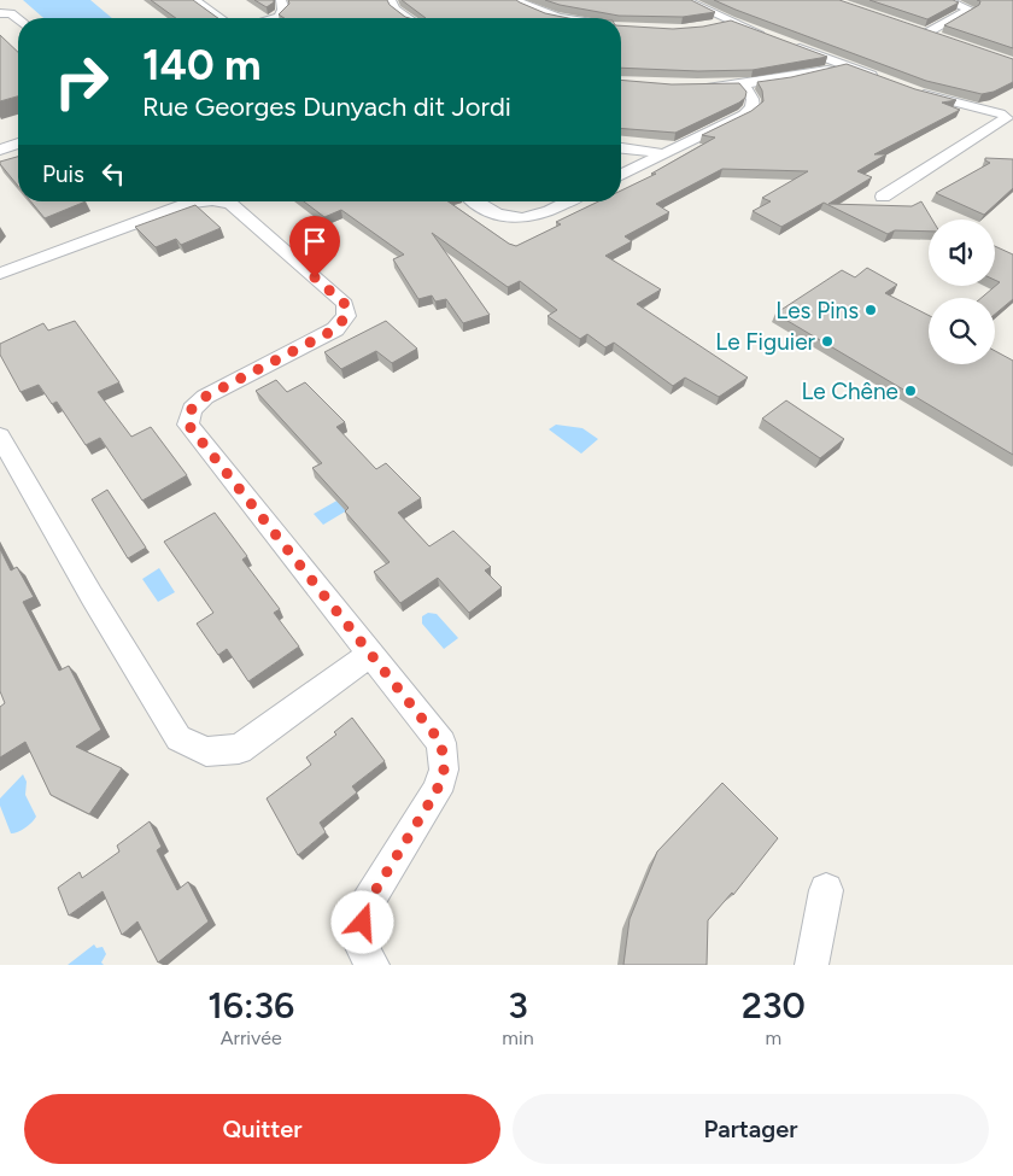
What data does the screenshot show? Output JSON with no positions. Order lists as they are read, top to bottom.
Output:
{
  "places": ["Les Pins", "Le Figuier", "Le Chêne"],
  "page": {
    "turn": ["140 m", "Rue Georges Dunyach dit Jordi"],
    "then": "Puis",
    "eta": [
      "16:36",
      "Arrivée",
      "3",
      "min",
      "230",
      "m"
    ],
    "buttons": ["Quitter", "Partager"]
  }
}
